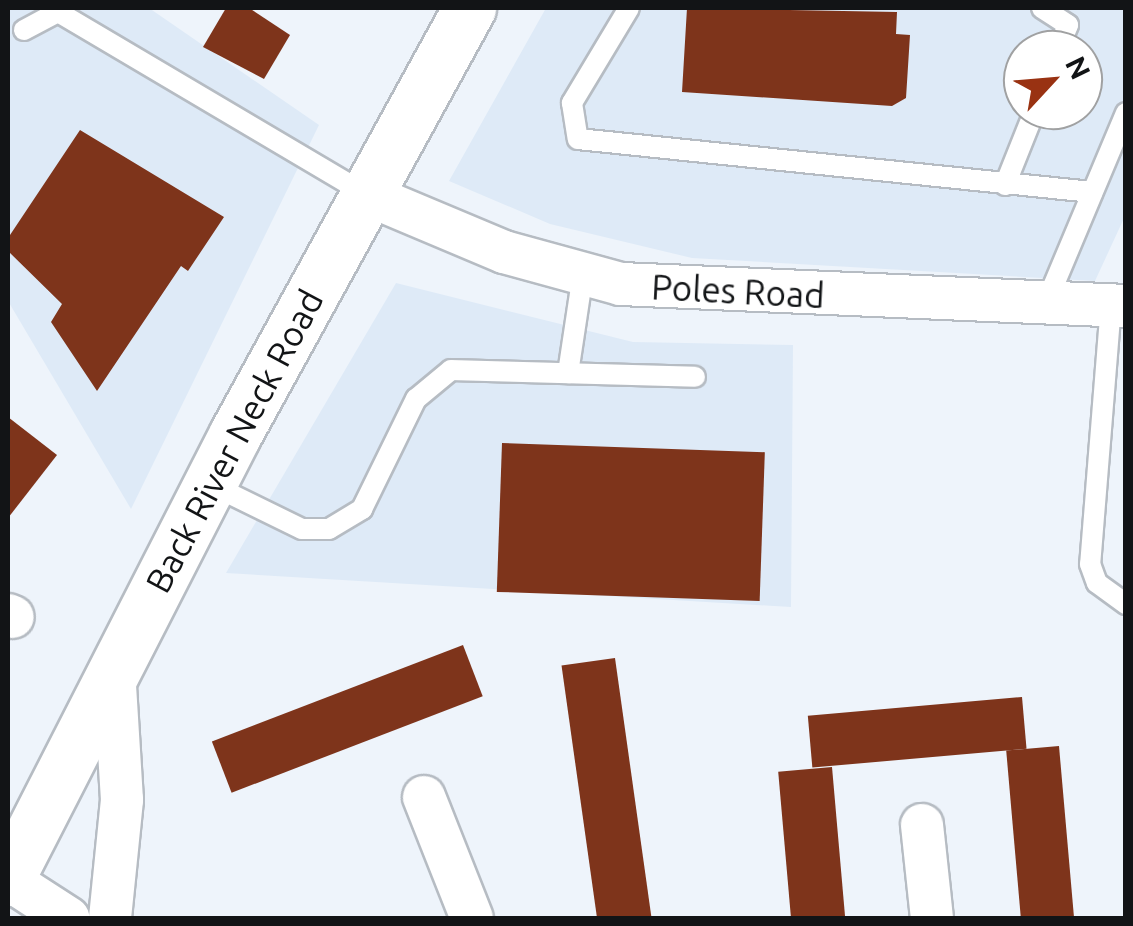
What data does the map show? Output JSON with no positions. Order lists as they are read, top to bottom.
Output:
{
  "streets": {
    "street": ["Poles Road", "Back River Neck Road"]
  },
  "crossings": [
    ["Poles Road", "Back River Neck Road"]
  ],
  "north": "top right"
}
